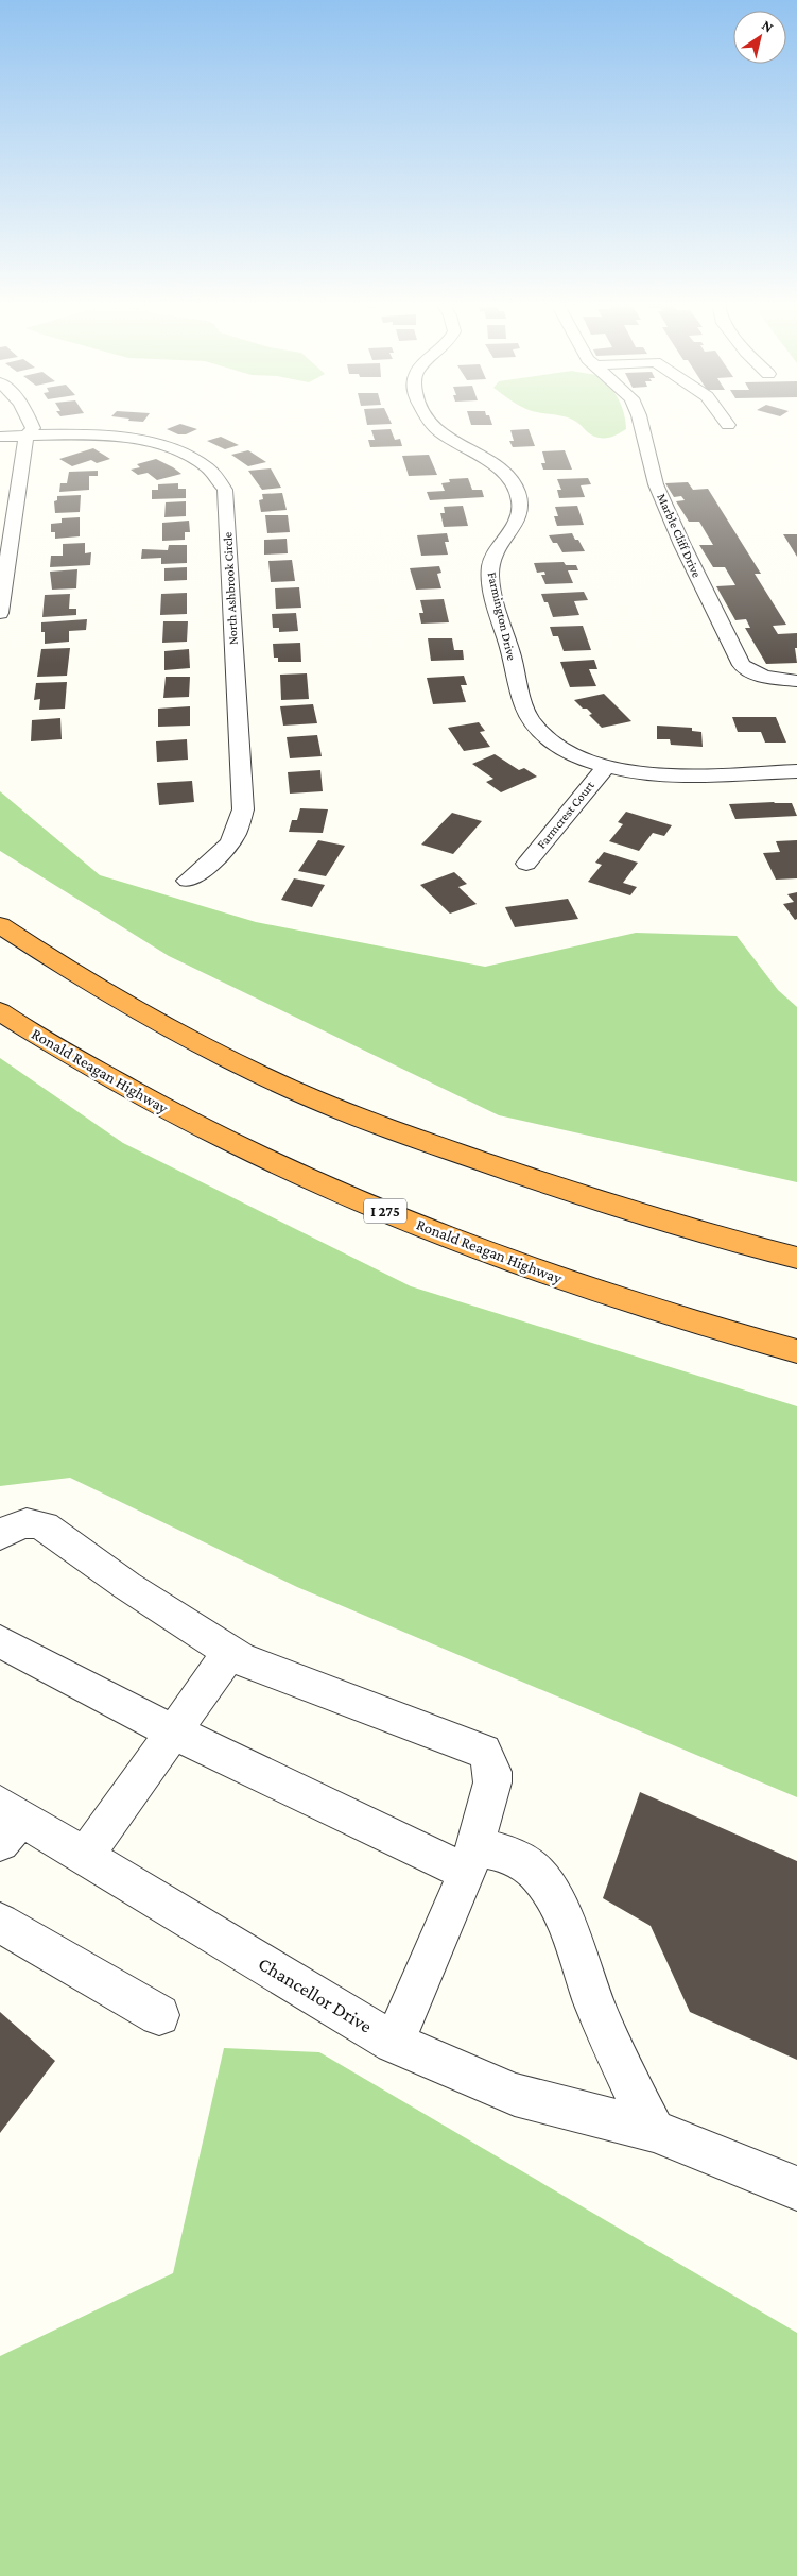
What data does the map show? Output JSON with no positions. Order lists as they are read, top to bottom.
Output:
{
  "streets": {
    "highway": ["Ronald Reagan Highway", "I 275"],
    "street": [
      "Marble Cliff Drive",
      "North Ashbrook Circle",
      "Farmington Drive",
      "Farmcrest Court",
      "Chancellor Drive"
    ]
  },
  "crossings": [
    ["Farmington Drive", "Farmcrest Court"]
  ],
  "north": "top right"
}
